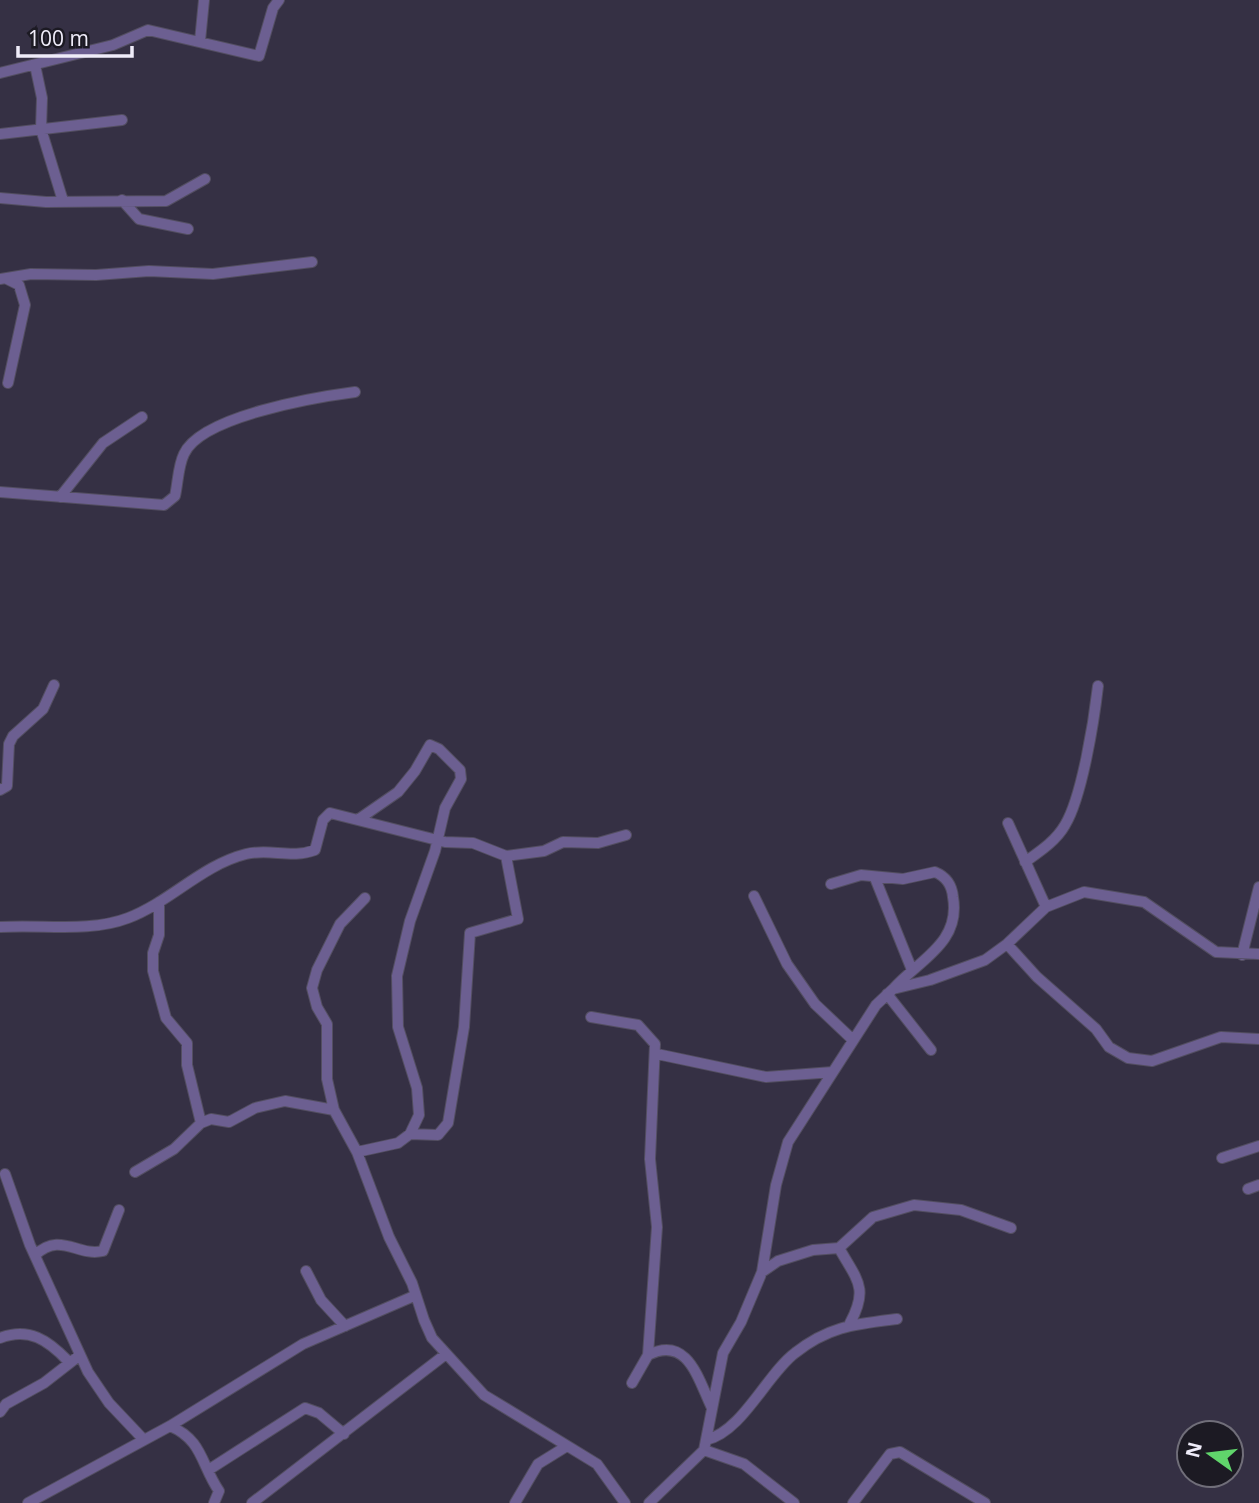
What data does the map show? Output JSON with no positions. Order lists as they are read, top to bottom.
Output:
{
  "scale_bar": "100 m",
  "north": "left"
}
